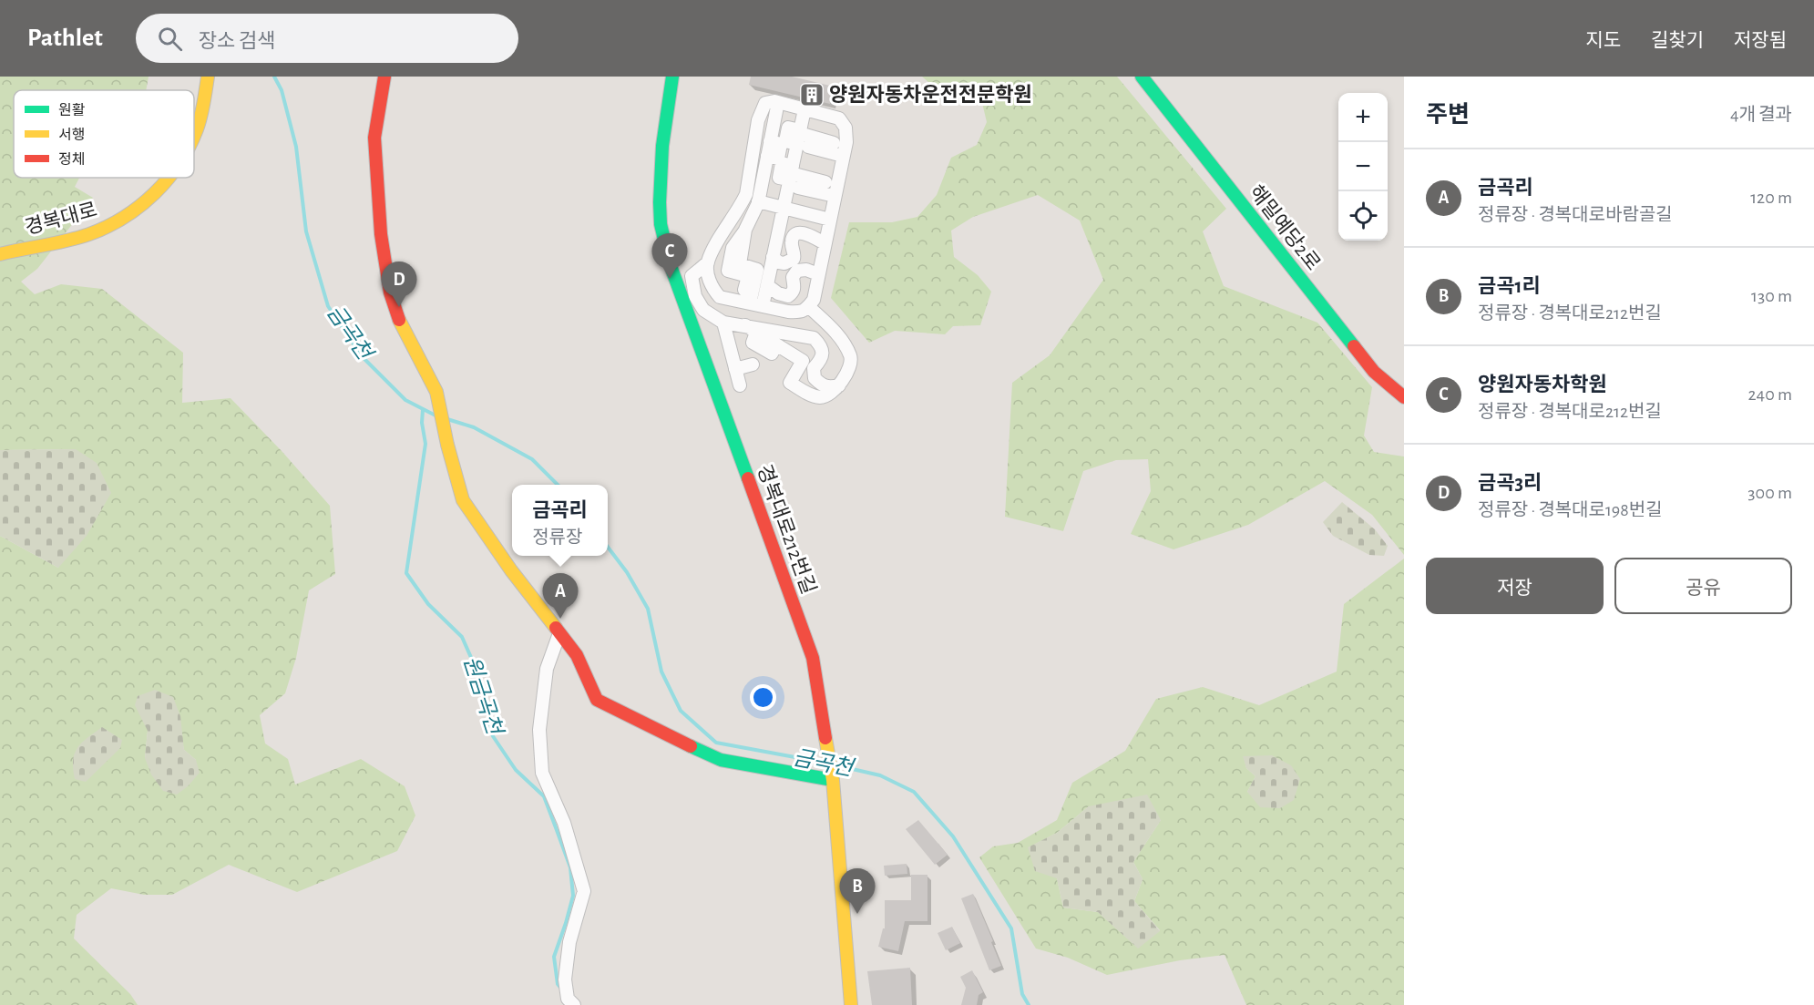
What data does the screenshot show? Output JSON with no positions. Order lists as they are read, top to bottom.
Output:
{
  "streets": {
    "street": ["경복대로", "해밀예당2로", "경복대로212번길"]
  },
  "water": ["금곡천", "원금곡천"],
  "places": {
    "building": ["양원자동차운전전문학원"]
  },
  "legend": ["원활", "서행", "정체"],
  "page": {
    "header": "Pathlet",
    "search": "장소 검색",
    "nav": ["지도", "길찾기", "저장됨"],
    "heading": ["주변", "4개 결과"],
    "map_buttons": ["+", "−"],
    "list": [
      {
        "mark": "A",
        "name": "금곡리",
        "note": "정류장 · 경복대로바람골길",
        "value": "120 m"
      },
      {
        "mark": "B",
        "name": "금곡1리",
        "note": "정류장 · 경복대로212번길",
        "value": "130 m"
      },
      {
        "mark": "C",
        "name": "양원자동차학원",
        "note": "정류장 · 경복대로212번길",
        "value": "240 m"
      },
      {
        "mark": "D",
        "name": "금곡3리",
        "note": "정류장 · 경복대로198번길",
        "value": "300 m"
      }
    ],
    "pins": [
      "C",
      "D",
      "A",
      "B"
    ],
    "popup": ["금곡리", "정류장"],
    "buttons": ["저장", "공유"]
  }
}
